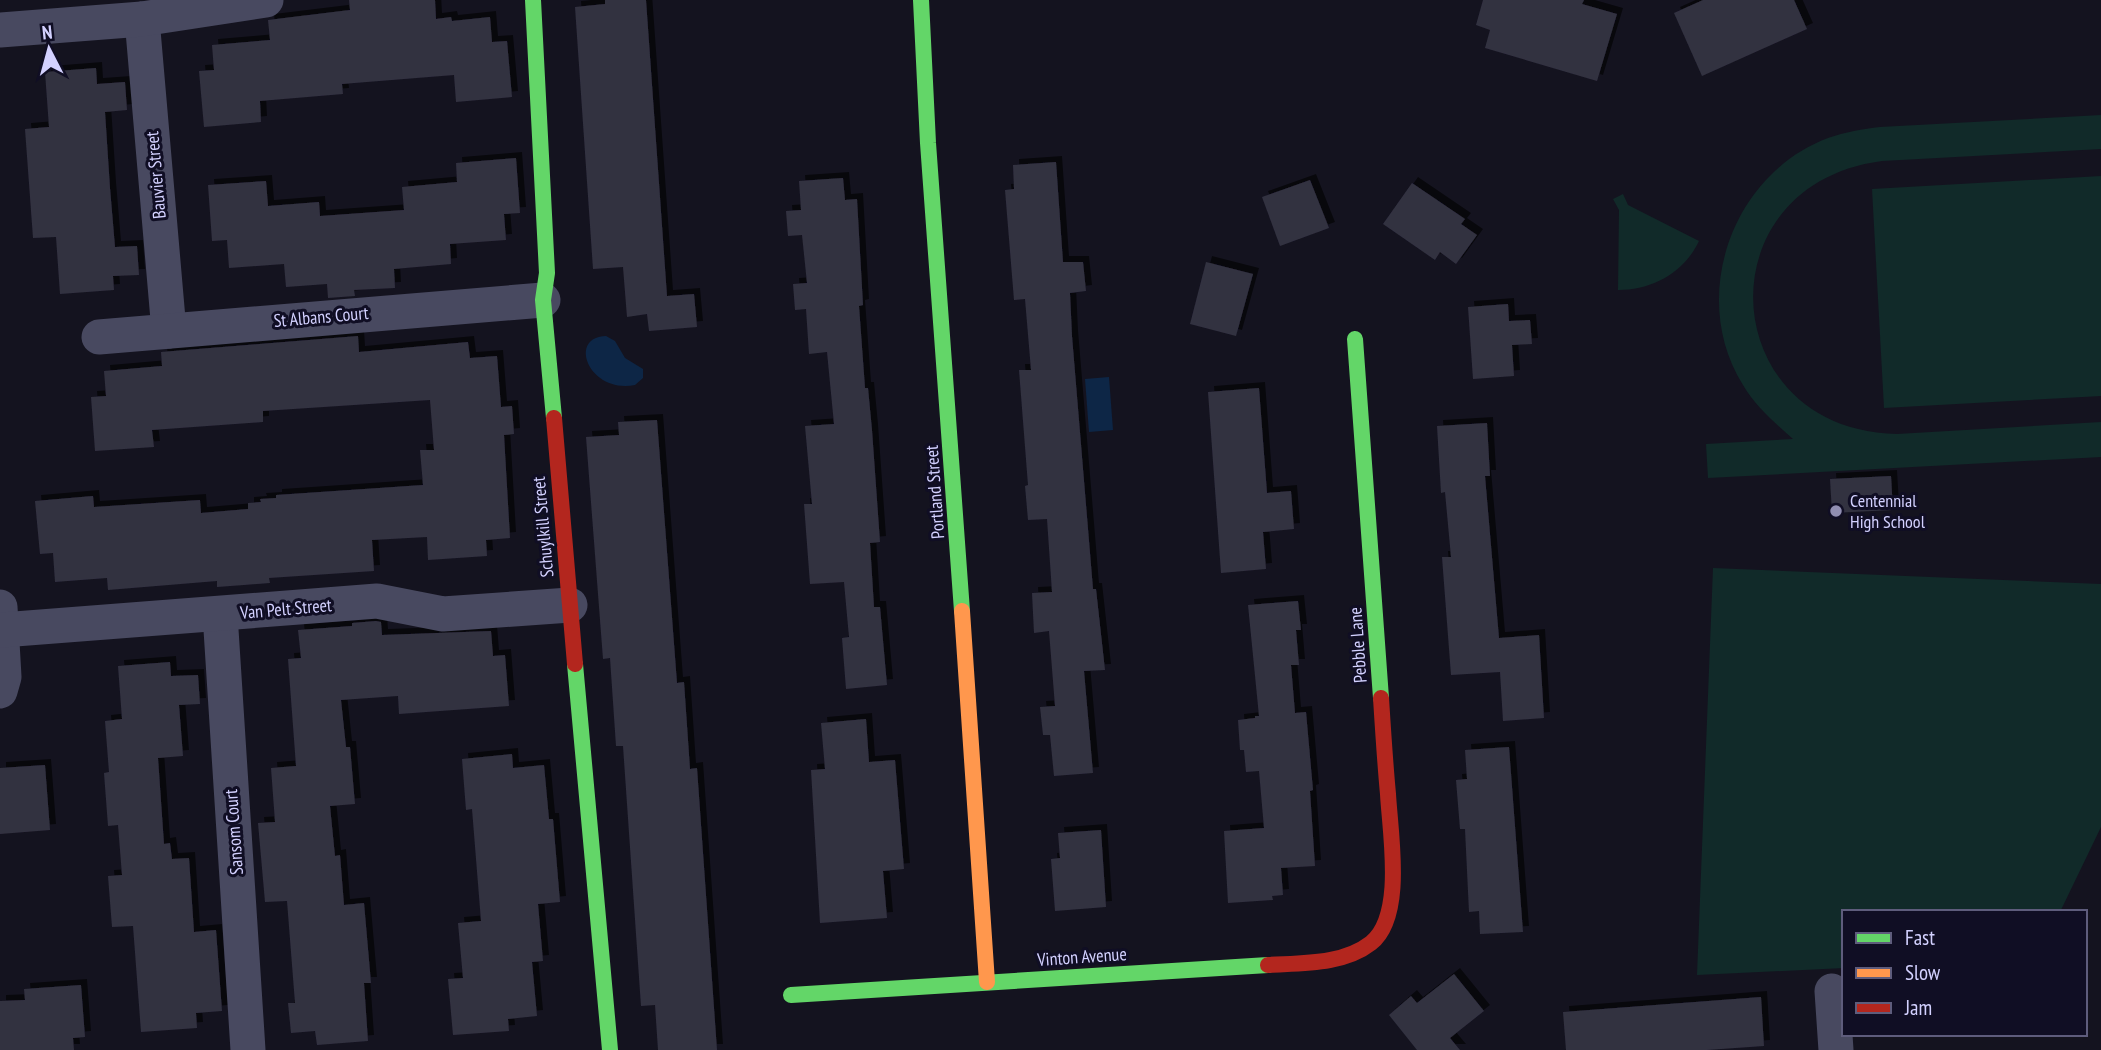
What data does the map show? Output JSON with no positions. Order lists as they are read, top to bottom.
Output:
{
  "streets": {
    "street": [
      "Bauvier Street",
      "St Albans Court",
      "Portland Street",
      "Schuylkill Street",
      "Van Pelt Street",
      "Pebble Lane",
      "Sansom Court",
      "Vinton Avenue"
    ]
  },
  "crossings": [
    ["Bauvier Street", "St Albans Court"],
    ["St Albans Court", "Schuylkill Street"],
    ["Portland Street", "Vinton Avenue"],
    ["Schuylkill Street", "Van Pelt Street"],
    ["Van Pelt Street", "Sansom Court"],
    ["Pebble Lane", "Vinton Avenue"]
  ],
  "places": ["Centennial High School"],
  "legend": ["Fast", "Slow", "Jam"],
  "north": "top"
}
